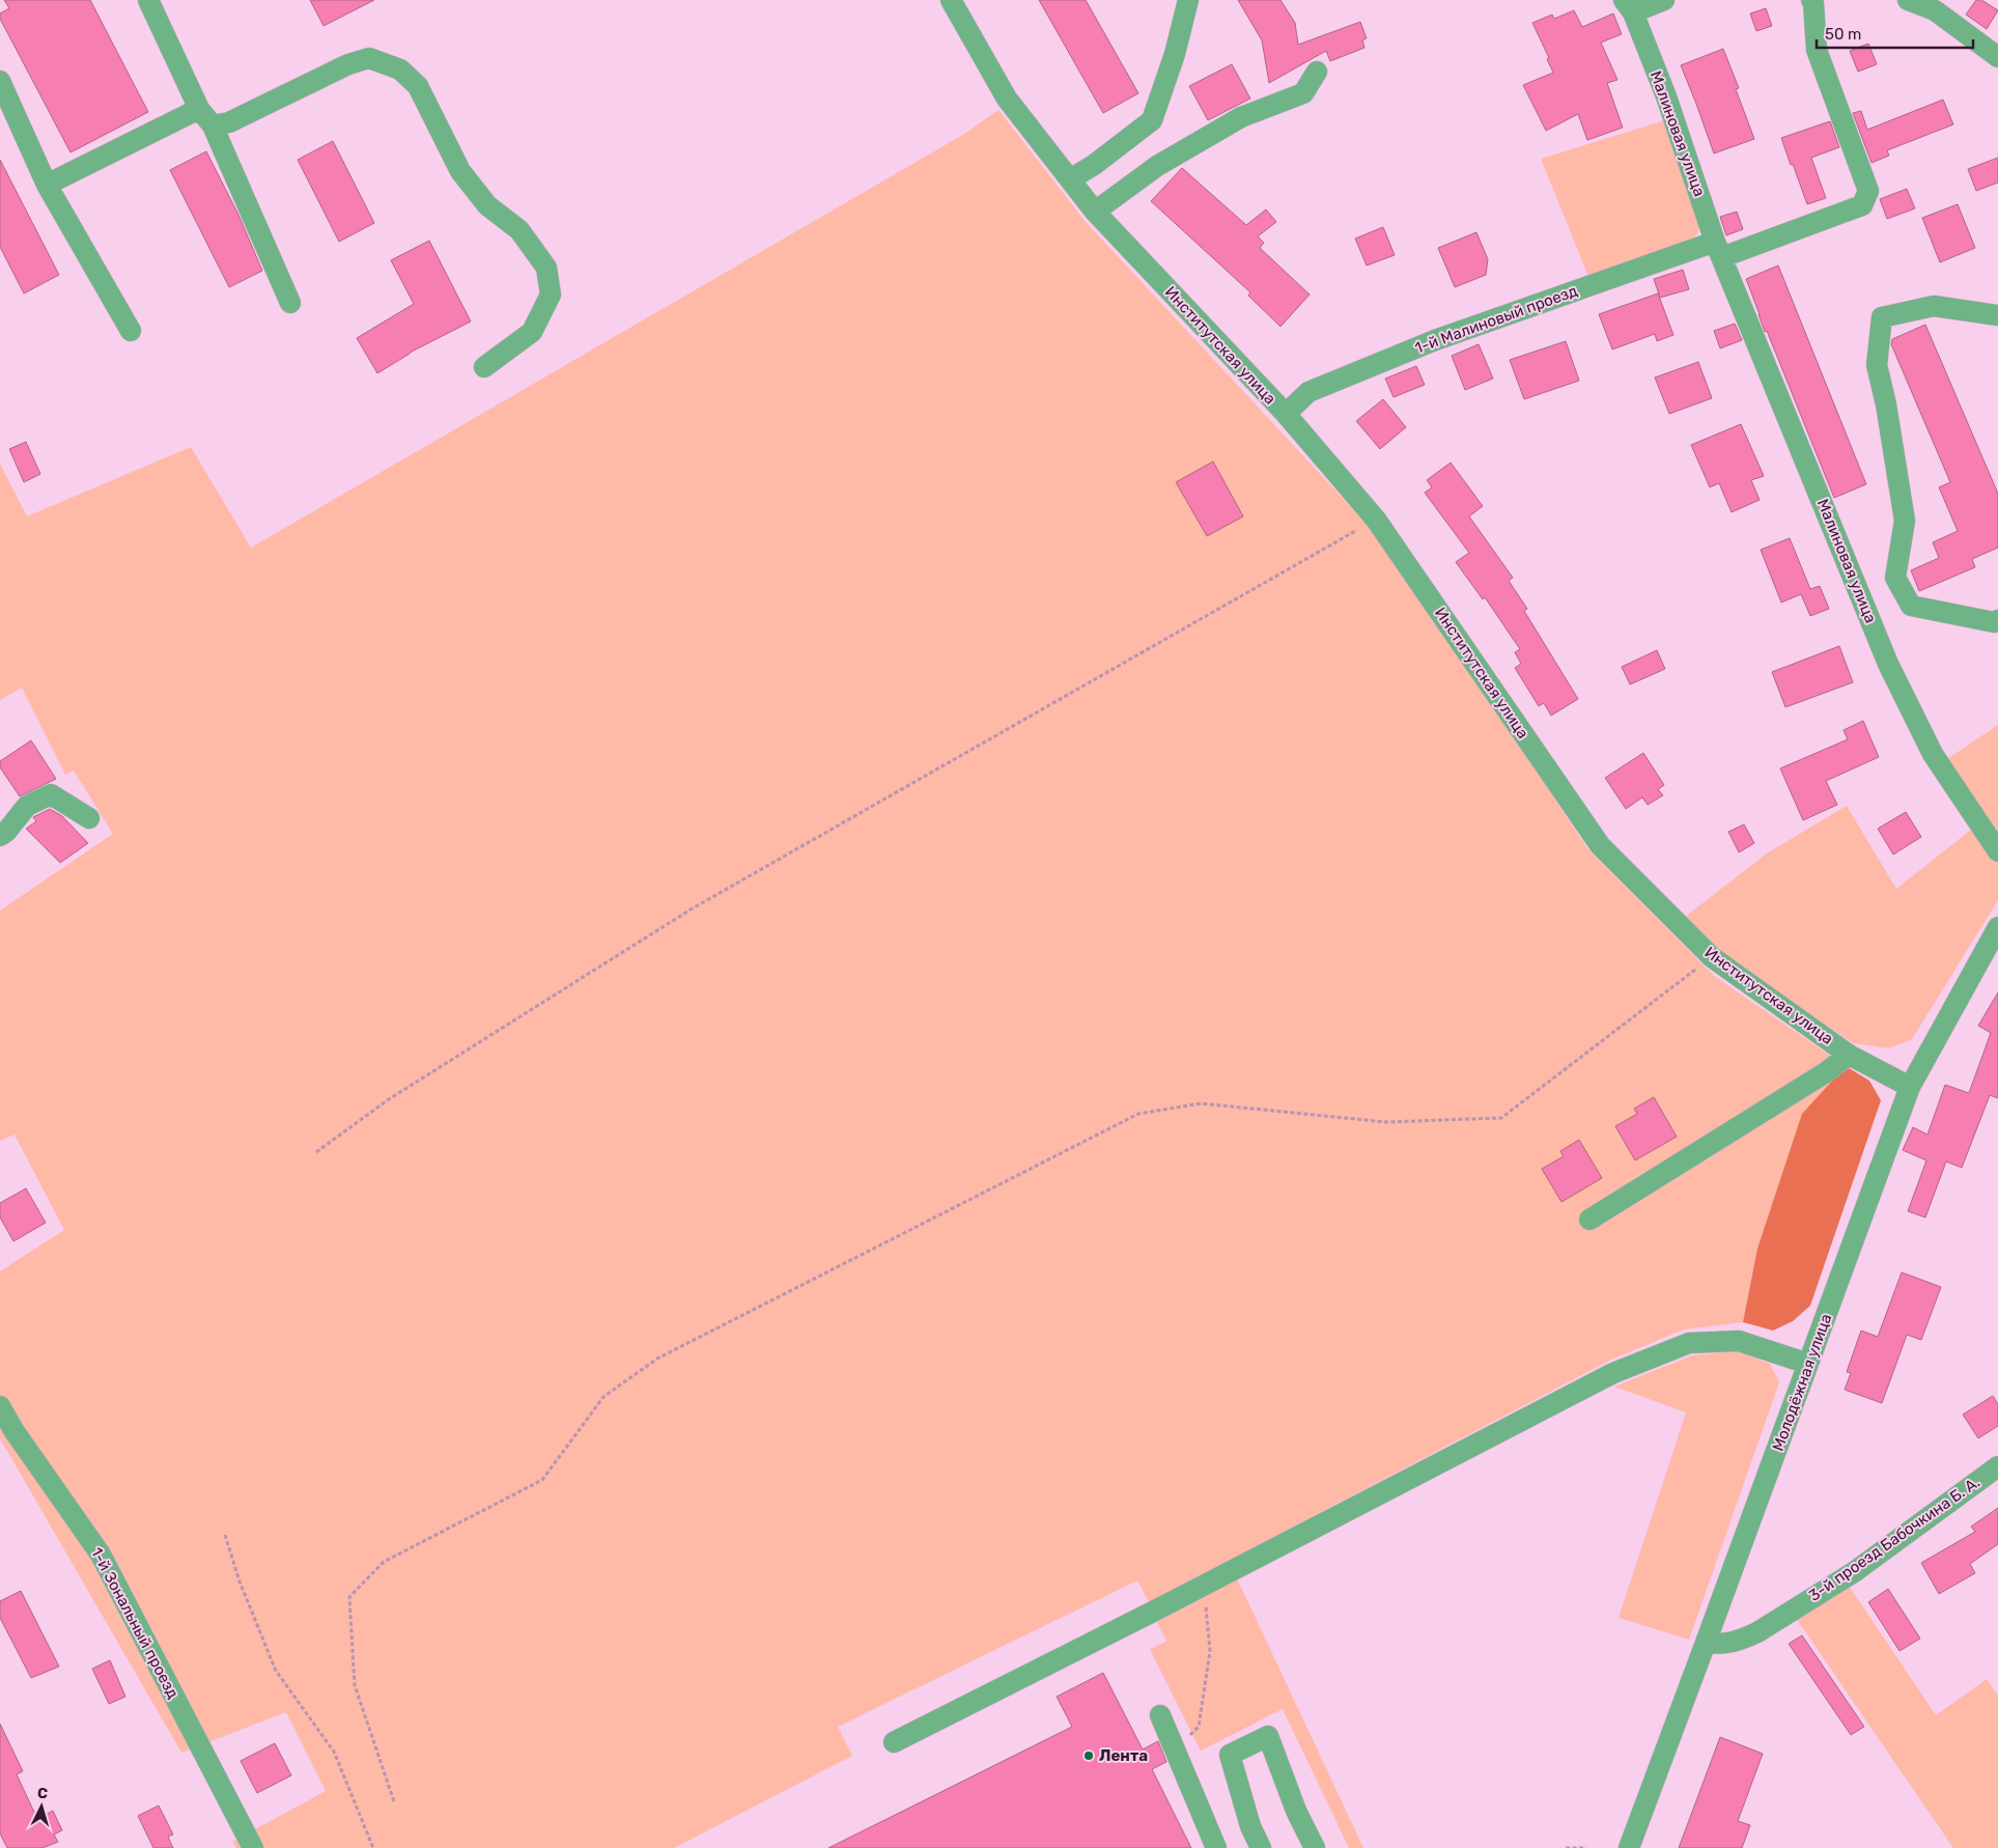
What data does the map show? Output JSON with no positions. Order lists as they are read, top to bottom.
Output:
{
  "streets": {
    "street": [
      "Малиновая улица",
      "1-й Малиновый проезд",
      "Институтская улица",
      "Молодёжная улица",
      "3-й проезд Бабочкина Б. А.",
      "1-й Зональный проезд"
    ]
  },
  "crossings": [
    ["Малиновая улица", "1-й Малиновый проезд"],
    ["1-й Малиновый проезд", "Институтская улица"],
    ["Институтская улица", "Молодёжная улица"],
    ["Молодёжная улица", "3-й проезд Бабочкина Б. А."]
  ],
  "places": ["Лента"],
  "scale_bar": "50 m",
  "north": "top"
}
